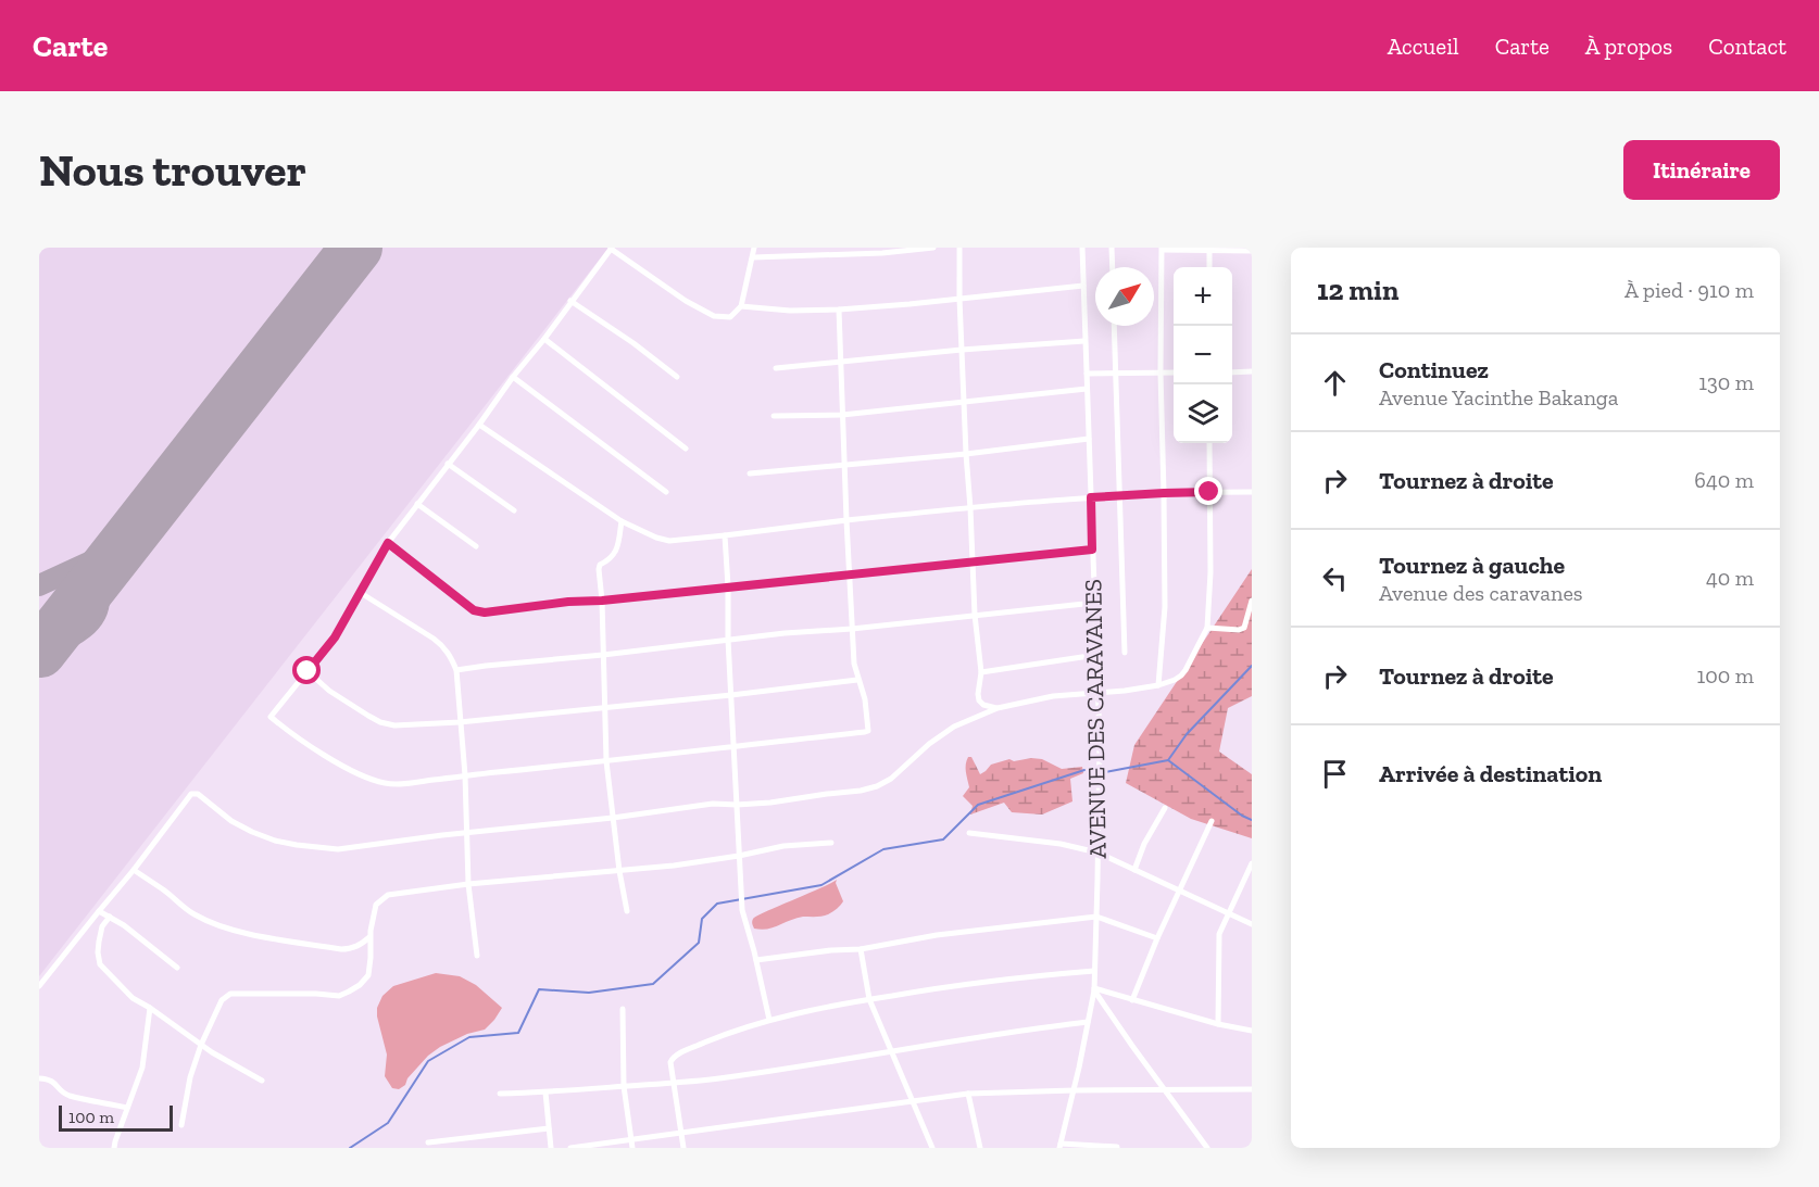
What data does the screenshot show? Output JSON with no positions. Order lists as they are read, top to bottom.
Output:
{
  "streets": {
    "street": ["AVENUE DES CARAVANES"]
  },
  "scale_bar": "100 m",
  "north": "top right",
  "page": {
    "header": "Carte",
    "nav": [
      "Accueil",
      "Carte",
      "À propos",
      "Contact"
    ],
    "buttons": "Itinéraire",
    "title": "Nous trouver",
    "heading": ["12 min", "À pied · 910 m"],
    "map_buttons": ["+", "−"],
    "list": [
      ["Continuez", "Avenue Yacinthe Bakanga", "130 m"],
      ["Tournez à droite", "640 m"],
      ["Tournez à gauche", "Avenue des caravanes", "40 m"],
      ["Tournez à droite", "100 m"],
      "Arrivée à destination"
    ],
    "scale": "100 m"
  }
}
